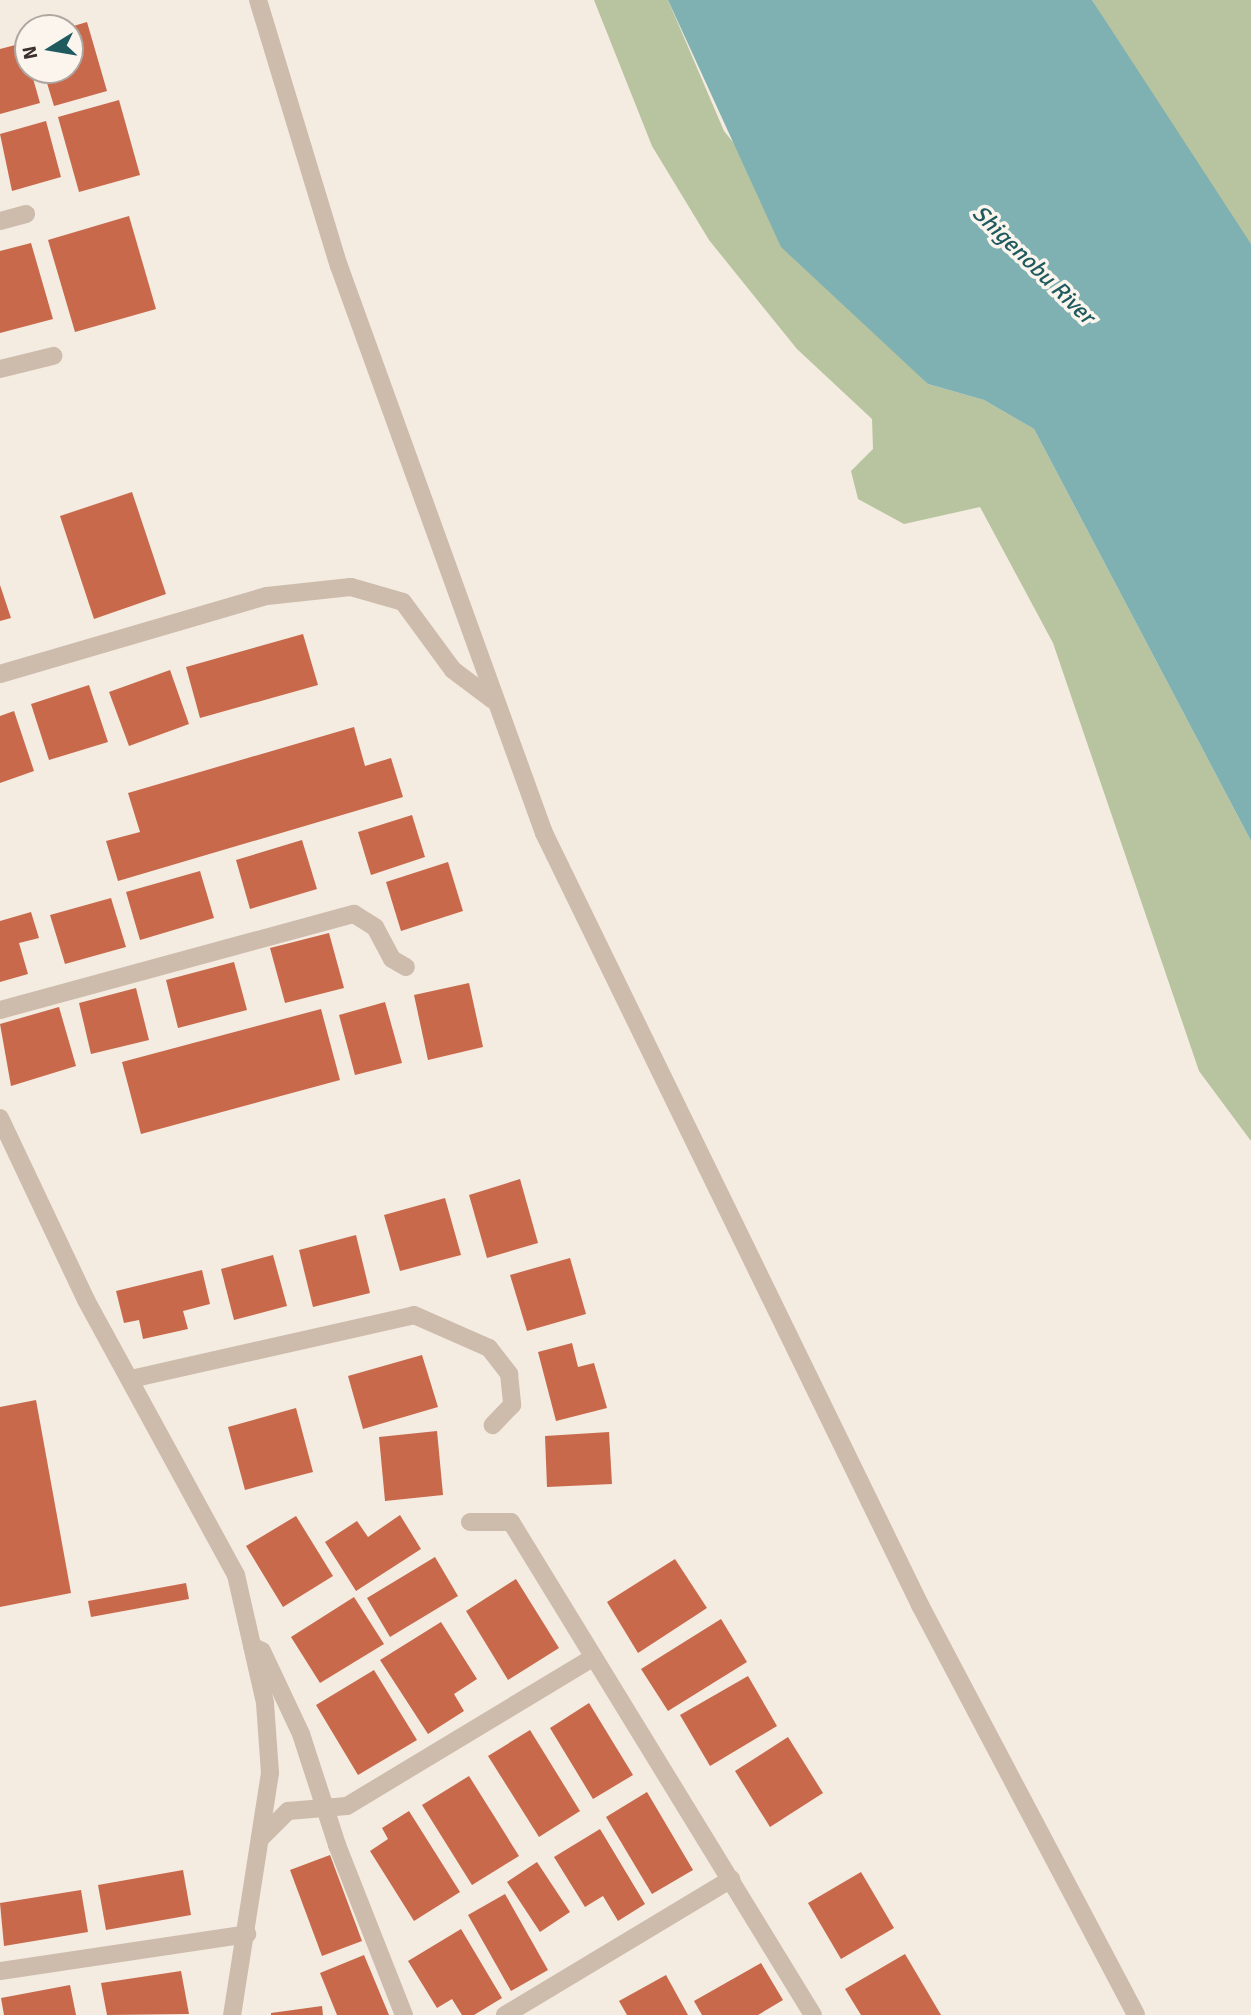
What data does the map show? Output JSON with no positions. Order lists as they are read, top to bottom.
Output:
{
  "water": ["Shigenobu River"],
  "north": "left"
}
